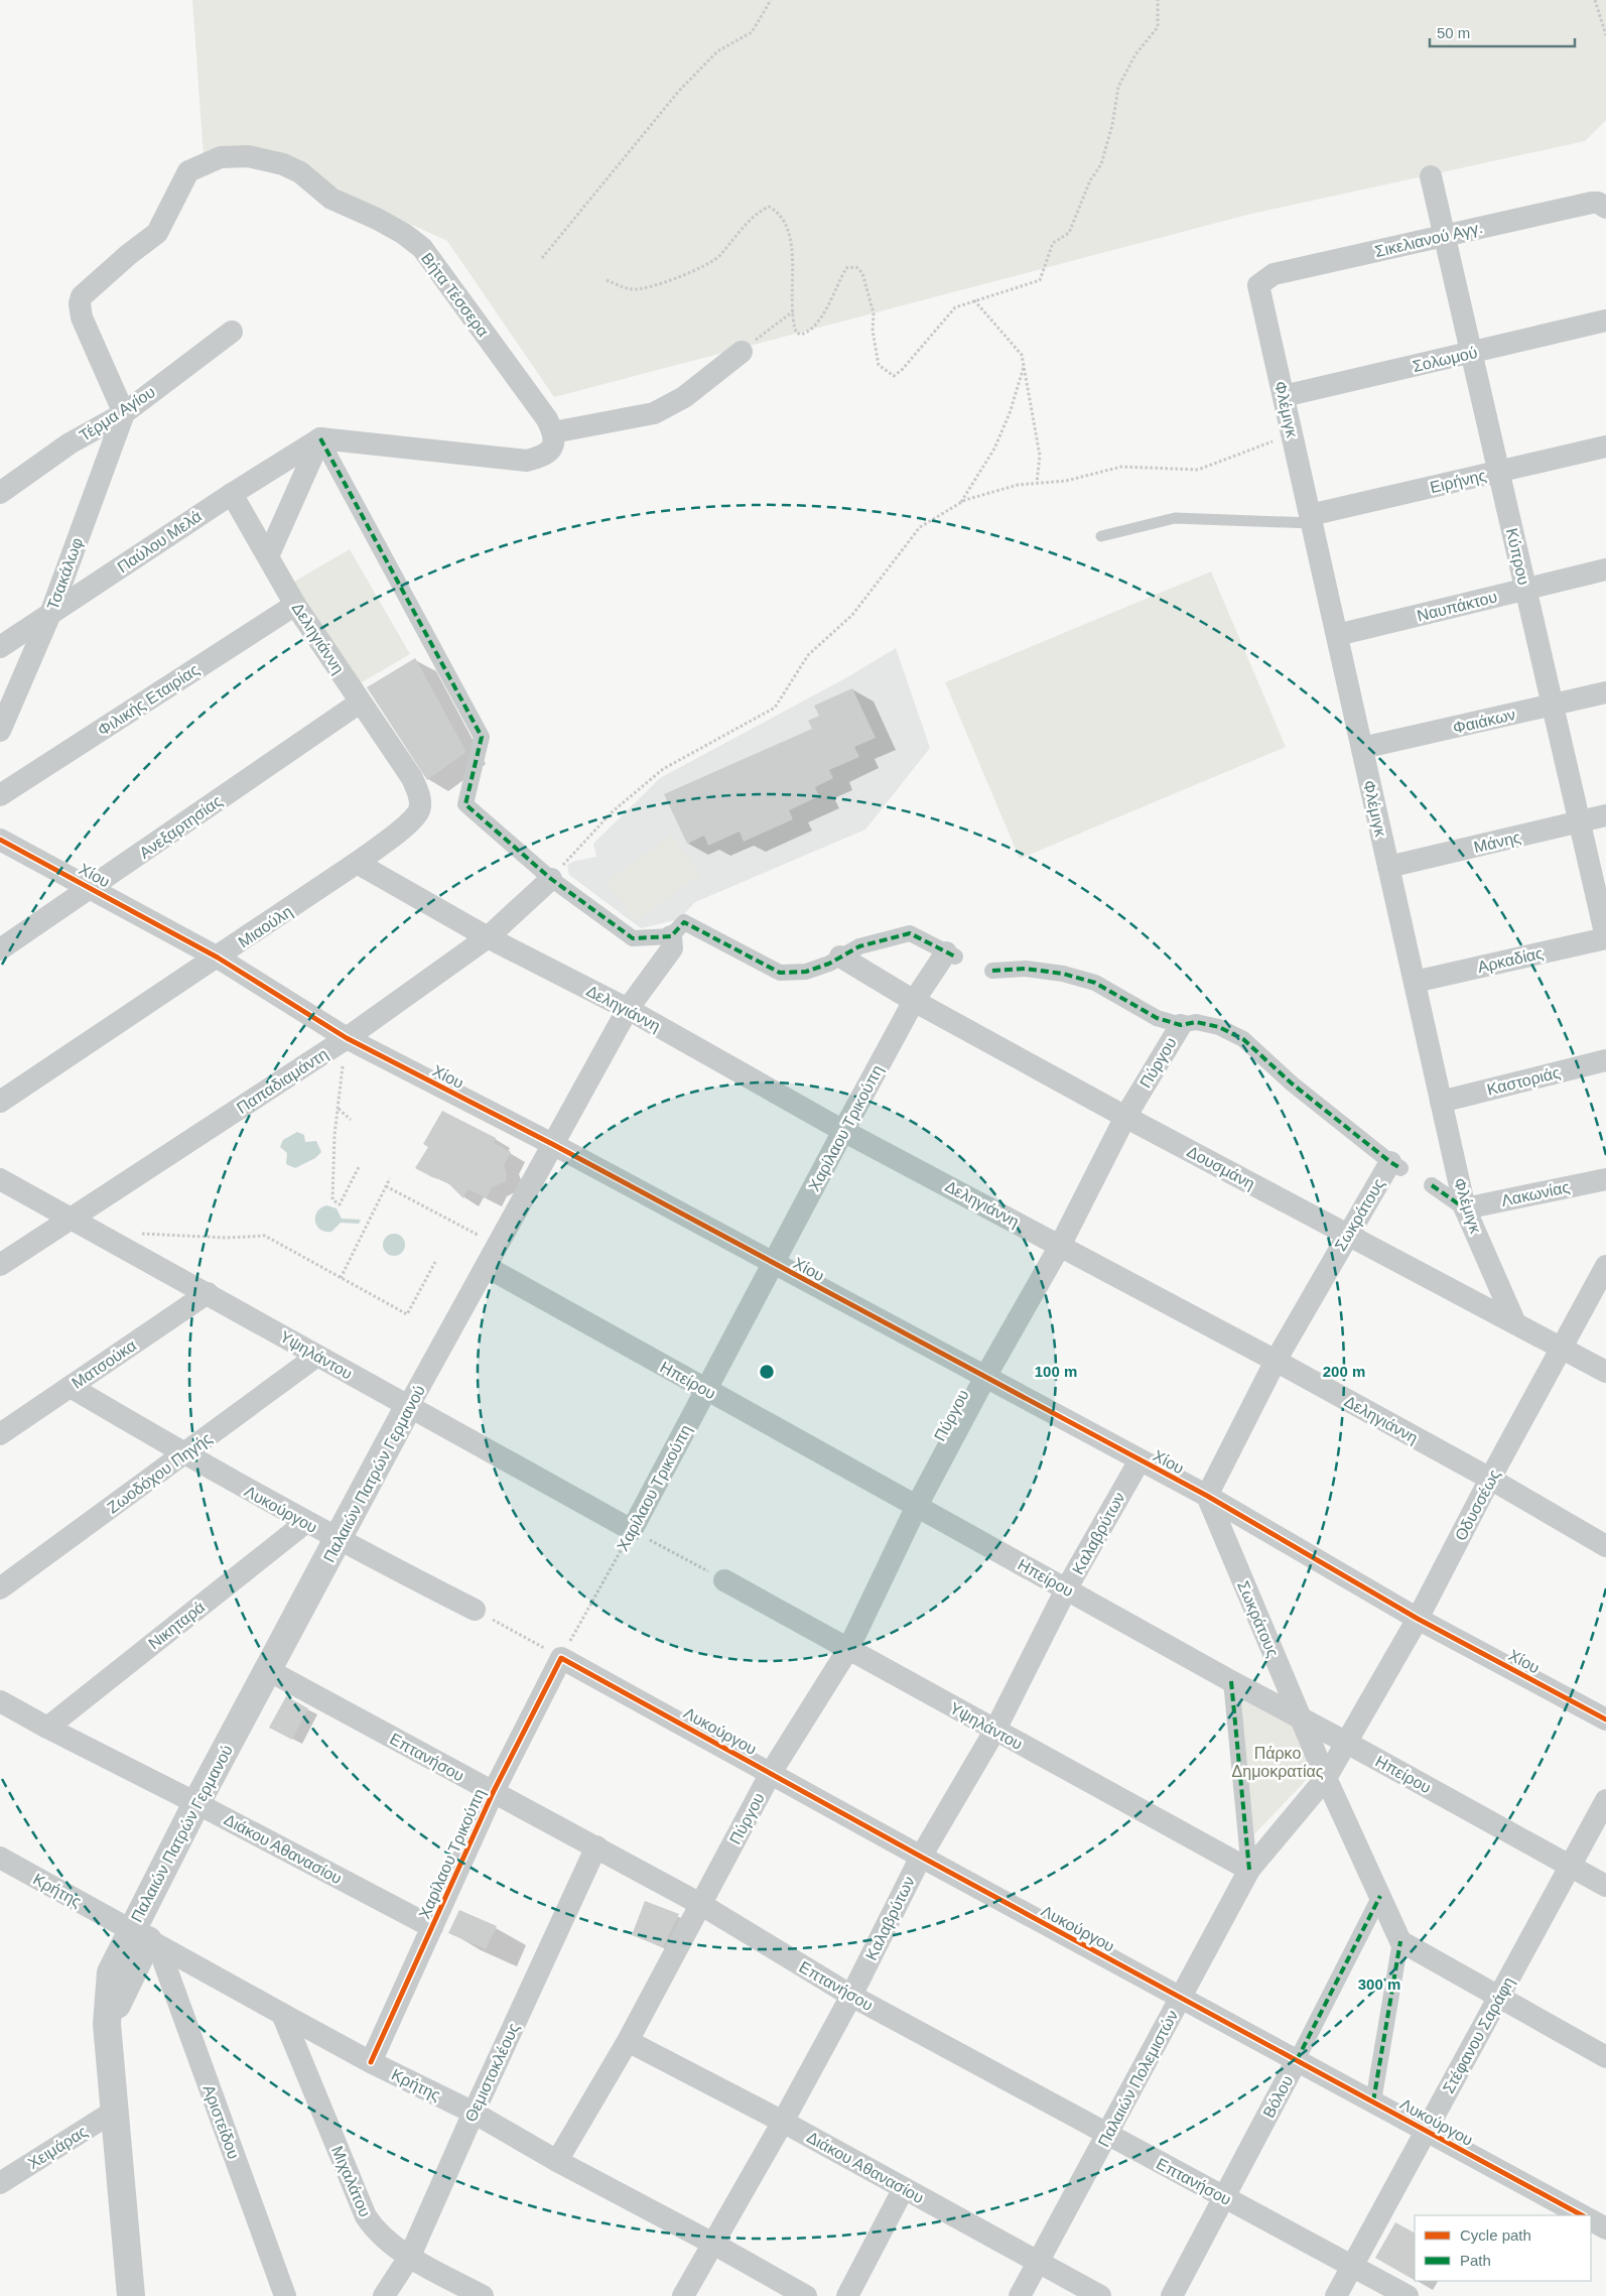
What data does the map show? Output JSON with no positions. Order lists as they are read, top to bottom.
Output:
{
  "streets": {
    "street": [
      "Σικελιανού Αγγ.",
      "Βήτα Τέσσερα",
      "Σολωμού",
      "Φλέμιγκ",
      "Τέρμα Αγίου",
      "Ειρήνης",
      "Παύλου Μελά",
      "Κύπρου",
      "Τσακάλωφ",
      "Ναυπάκτου",
      "Δεληγιάννη",
      "Φιλικής Εταιρίας",
      "Φαιάκων",
      "Ανεξαρτησίας",
      "Μάνης",
      "Χίου",
      "Μιαούλη",
      "Αρκαδίας",
      "Πύργου",
      "Παπαδιαμάντη",
      "Καστοριάς",
      "Χαρίλαου Τρικούπη",
      "Δουσμάνη",
      "Λακωνίας",
      "Σωκράτους",
      "Υψηλάντου",
      "Ματσούκα",
      "Ηπείρου",
      "Ζωοδόχου Πηγής",
      "Παλαιών Πατρών Γερμανού",
      "Οδυσσέως",
      "Λυκούργου",
      "Καλαβρύτων",
      "Νικηταρά",
      "Επτανήσου",
      "Διάκου Αθανασίου",
      "Κρήτης",
      "Στέφανου Σαράφη",
      "Θεμιστοκλέους",
      "Παλαιών Πολεμιστών",
      "Βόλου",
      "Αριστείδου",
      "Χειμάρας",
      "Μιχαλάτου"
    ]
  },
  "crossings": [
    ["Σικελιανού Αγγ.", "Φλέμιγκ"],
    ["Σικελιανού Αγγ.", "Κύπρου"],
    ["Βήτα Τέσσερα", "Τέρμα Αγίου"],
    ["Βήτα Τέσσερα", "Τσακάλωφ"],
    ["Σολωμού", "Φλέμιγκ"],
    ["Σολωμού", "Κύπρου"],
    ["Φλέμιγκ", "Ειρήνης"],
    ["Φλέμιγκ", "Ναυπάκτου"],
    ["Φλέμιγκ", "Φαιάκων"],
    ["Φλέμιγκ", "Μάνης"],
    ["Φλέμιγκ", "Αρκαδίας"],
    ["Φλέμιγκ", "Καστοριάς"],
    ["Φλέμιγκ", "Δουσμάνη"],
    ["Φλέμιγκ", "Λακωνίας"],
    ["Τέρμα Αγίου", "Τσακάλωφ"],
    ["Ειρήνης", "Κύπρου"],
    ["Παύλου Μελά", "Τσακάλωφ"],
    ["Παύλου Μελά", "Δεληγιάννη"],
    ["Κύπρου", "Ναυπάκτου"],
    ["Κύπρου", "Φαιάκων"],
    ["Κύπρου", "Μάνης"],
    ["Κύπρου", "Αρκαδίας"],
    ["Δεληγιάννη", "Φιλικής Εταιρίας"],
    ["Δεληγιάννη", "Ανεξαρτησίας"],
    ["Δεληγιάννη", "Μιαούλη"],
    ["Δεληγιάννη", "Πύργου"],
    ["Δεληγιάννη", "Παπαδιαμάντη"],
    ["Δεληγιάννη", "Χαρίλαου Τρικούπη"],
    ["Δεληγιάννη", "Σωκράτους"],
    ["Δεληγιάννη", "Παλαιών Πατρών Γερμανού"],
    ["Δεληγιάννη", "Οδυσσέως"],
    ["Ανεξαρτησίας", "Χίου"],
    ["Χίου", "Μιαούλη"],
    ["Χίου", "Πύργου"],
    ["Χίου", "Παπαδιαμάντη"],
    ["Χίου", "Χαρίλαου Τρικούπη"],
    ["Χίου", "Σωκράτους"],
    ["Χίου", "Παλαιών Πατρών Γερμανού"],
    ["Χίου", "Οδυσσέως"],
    ["Χίου", "Καλαβρύτων"],
    ["Πύργου", "Δουσμάνη"],
    ["Πύργου", "Υψηλάντου"],
    ["Πύργου", "Ηπείρου"],
    ["Πύργου", "Λυκούργου"],
    ["Πύργου", "Επτανήσου"],
    ["Πύργου", "Διάκου Αθανασίου"],
    ["Πύργου", "Κρήτης"],
    ["Παπαδιαμάντη", "Υψηλάντου"],
    ["Χαρίλαου Τρικούπη", "Δουσμάνη"],
    ["Χαρίλαου Τρικούπη", "Υψηλάντου"],
    ["Χαρίλαου Τρικούπη", "Ηπείρου"],
    ["Χαρίλαου Τρικούπη", "Λυκούργου"],
    ["Χαρίλαου Τρικούπη", "Επτανήσου"],
    ["Χαρίλαου Τρικούπη", "Διάκου Αθανασίου"],
    ["Χαρίλαου Τρικούπη", "Κρήτης"],
    ["Δουσμάνη", "Σωκράτους"],
    ["Δουσμάνη", "Οδυσσέως"],
    ["Σωκράτους", "Ηπείρου"],
    ["Σωκράτους", "Παλαιών Πολεμιστών"],
    ["Σωκράτους", "Βόλου"],
    ["Υψηλάντου", "Ματσούκα"],
    ["Υψηλάντου", "Ζωοδόχου Πηγής"],
    ["Υψηλάντου", "Παλαιών Πατρών Γερμανού"],
    ["Υψηλάντου", "Καλαβρύτων"],
    ["Υψηλάντου", "Παλαιών Πολεμιστών"],
    ["Ματσούκα", "Λυκούργου"],
    ["Ηπείρου", "Παλαιών Πατρών Γερμανού"],
    ["Ηπείρου", "Οδυσσέως"],
    ["Ηπείρου", "Καλαβρύτων"],
    ["Ηπείρου", "Στέφανου Σαράφη"],
    ["Ηπείρου", "Παλαιών Πολεμιστών"],
    ["Ζωοδόχου Πηγής", "Λυκούργου"],
    ["Παλαιών Πατρών Γερμανού", "Λυκούργου"],
    ["Παλαιών Πατρών Γερμανού", "Επτανήσου"],
    ["Παλαιών Πατρών Γερμανού", "Διάκου Αθανασίου"],
    ["Παλαιών Πατρών Γερμανού", "Κρήτης"],
    ["Παλαιών Πατρών Γερμανού", "Αριστείδου"],
    ["Παλαιών Πατρών Γερμανού", "Χειμάρας"],
    ["Οδυσσέως", "Παλαιών Πολεμιστών"],
    ["Λυκούργου", "Καλαβρύτων"],
    ["Λυκούργου", "Νικηταρά"],
    ["Λυκούργου", "Στέφανου Σαράφη"],
    ["Λυκούργου", "Παλαιών Πολεμιστών"],
    ["Λυκούργου", "Βόλου"],
    ["Καλαβρύτων", "Επτανήσου"],
    ["Καλαβρύτων", "Διάκου Αθανασίου"],
    ["Καλαβρύτων", "Κρήτης"],
    ["Νικηταρά", "Διάκου Αθανασίου"],
    ["Επτανήσου", "Στέφανου Σαράφη"],
    ["Επτανήσου", "Θεμιστοκλέους"],
    ["Επτανήσου", "Παλαιών Πολεμιστών"],
    ["Επτανήσου", "Βόλου"],
    ["Διάκου Αθανασίου", "Παλαιών Πολεμιστών"],
    ["Κρήτης", "Θεμιστοκλέους"],
    ["Κρήτης", "Αριστείδου"],
    ["Κρήτης", "Μιχαλάτου"],
    ["Θεμιστοκλέους", "Μιχαλάτου"]
  ],
  "parks": ["Πάρκο Δημοκρατίας"],
  "legend": ["Cycle path", "Path"],
  "scale_bar": "50 m",
  "rings": ["100 m", "200 m", "300 m"]
}
